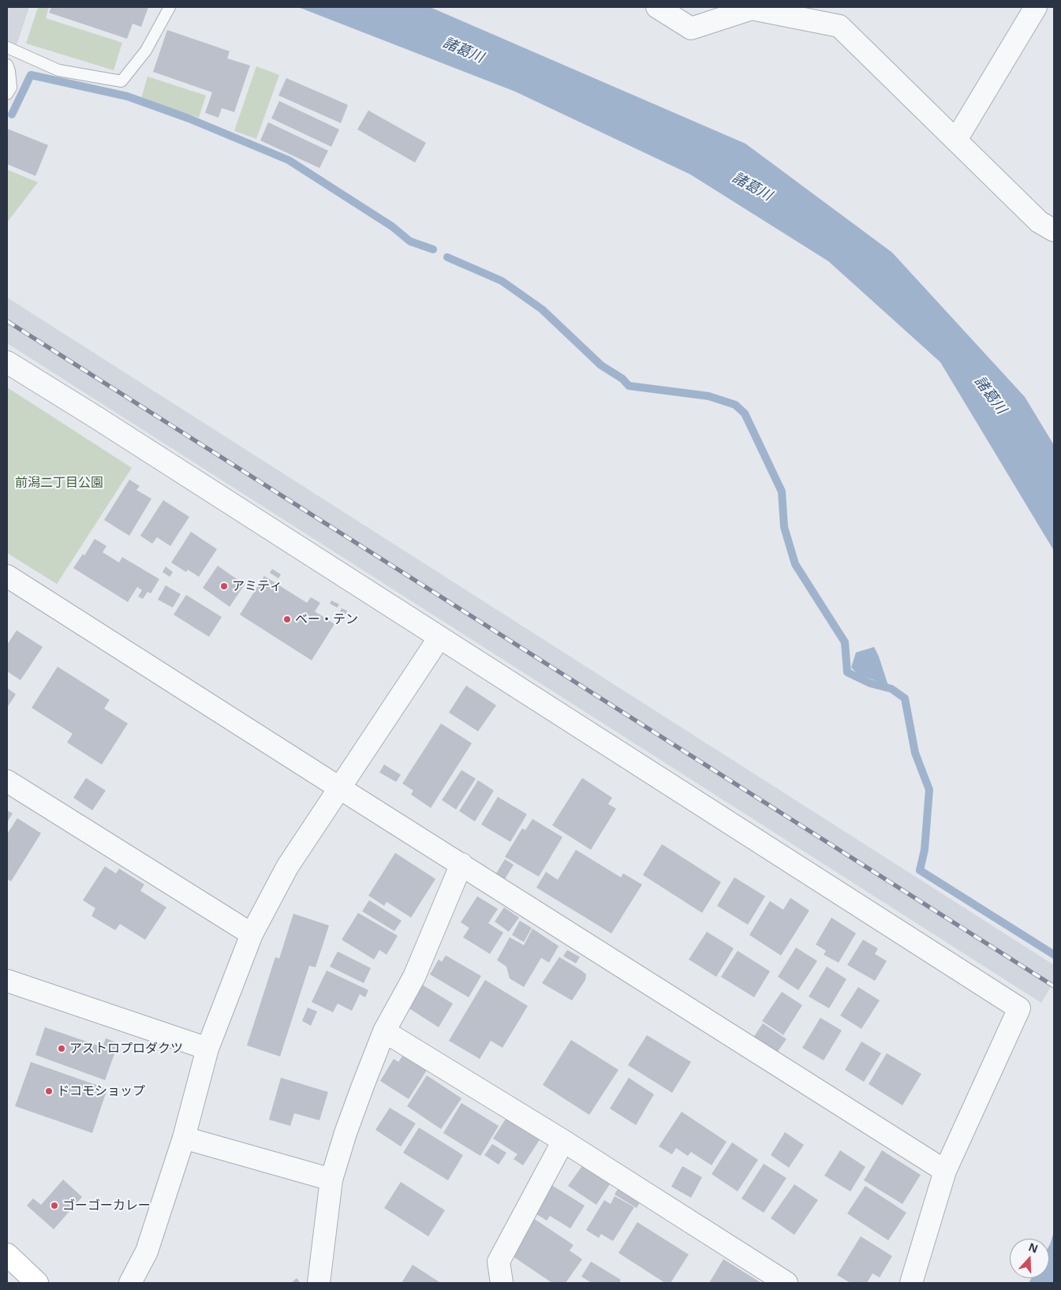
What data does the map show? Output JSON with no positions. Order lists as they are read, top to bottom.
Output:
{
  "water": ["諸葛川"],
  "parks": ["前潟二丁目公園"],
  "places": [
    "アミティ",
    "ベー・テン",
    "アストロプロダクツ",
    "ドコモショップ",
    "ゴーゴーカレー"
  ],
  "north": "top"
}
